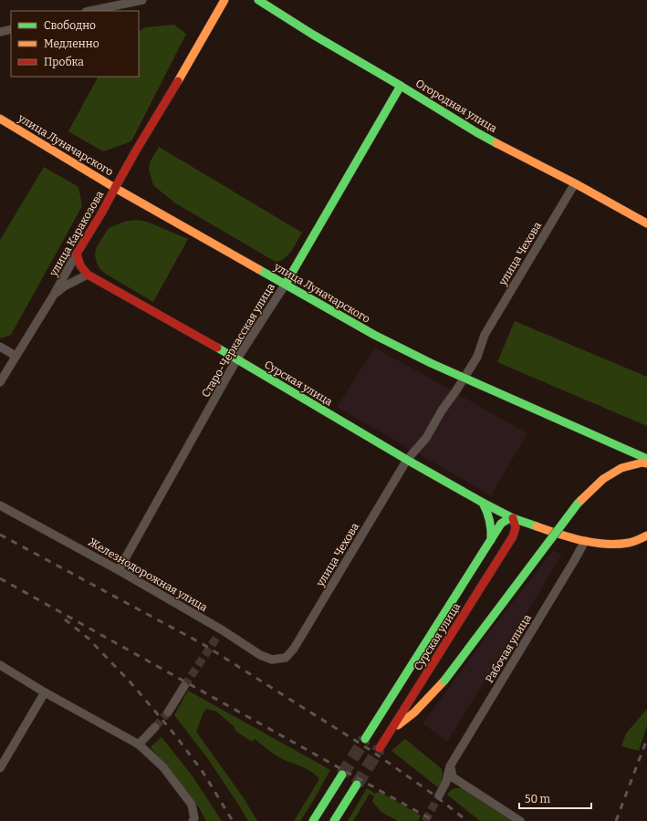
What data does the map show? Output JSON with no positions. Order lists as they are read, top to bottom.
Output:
{
  "streets": {
    "main road": [
      "Огородная улица",
      "улица Луначарского",
      "улица Каракозова",
      "Старо-Черкасская улица",
      "Сурская улица"
    ],
    "street": ["улица Чехова", "Железнодорожная улица", "Рабочая улица"]
  },
  "crossings": [
    ["Огородная улица", "улица Чехова"],
    ["Огородная улица", "Старо-Черкасская улица"],
    ["улица Луначарского", "улица Каракозова"],
    ["улица Луначарского", "Старо-Черкасская улица"],
    ["улица Каракозова", "Сурская улица"],
    ["улица Чехова", "Сурская улица"],
    ["улица Чехова", "Железнодорожная улица"],
    ["Старо-Черкасская улица", "Сурская улица"],
    ["Старо-Черкасская улица", "Железнодорожная улица"],
    ["Сурская улица", "Рабочая улица"]
  ],
  "legend": ["Свободно", "Медленно", "Пробка"],
  "scale_bar": "50 m"
}
